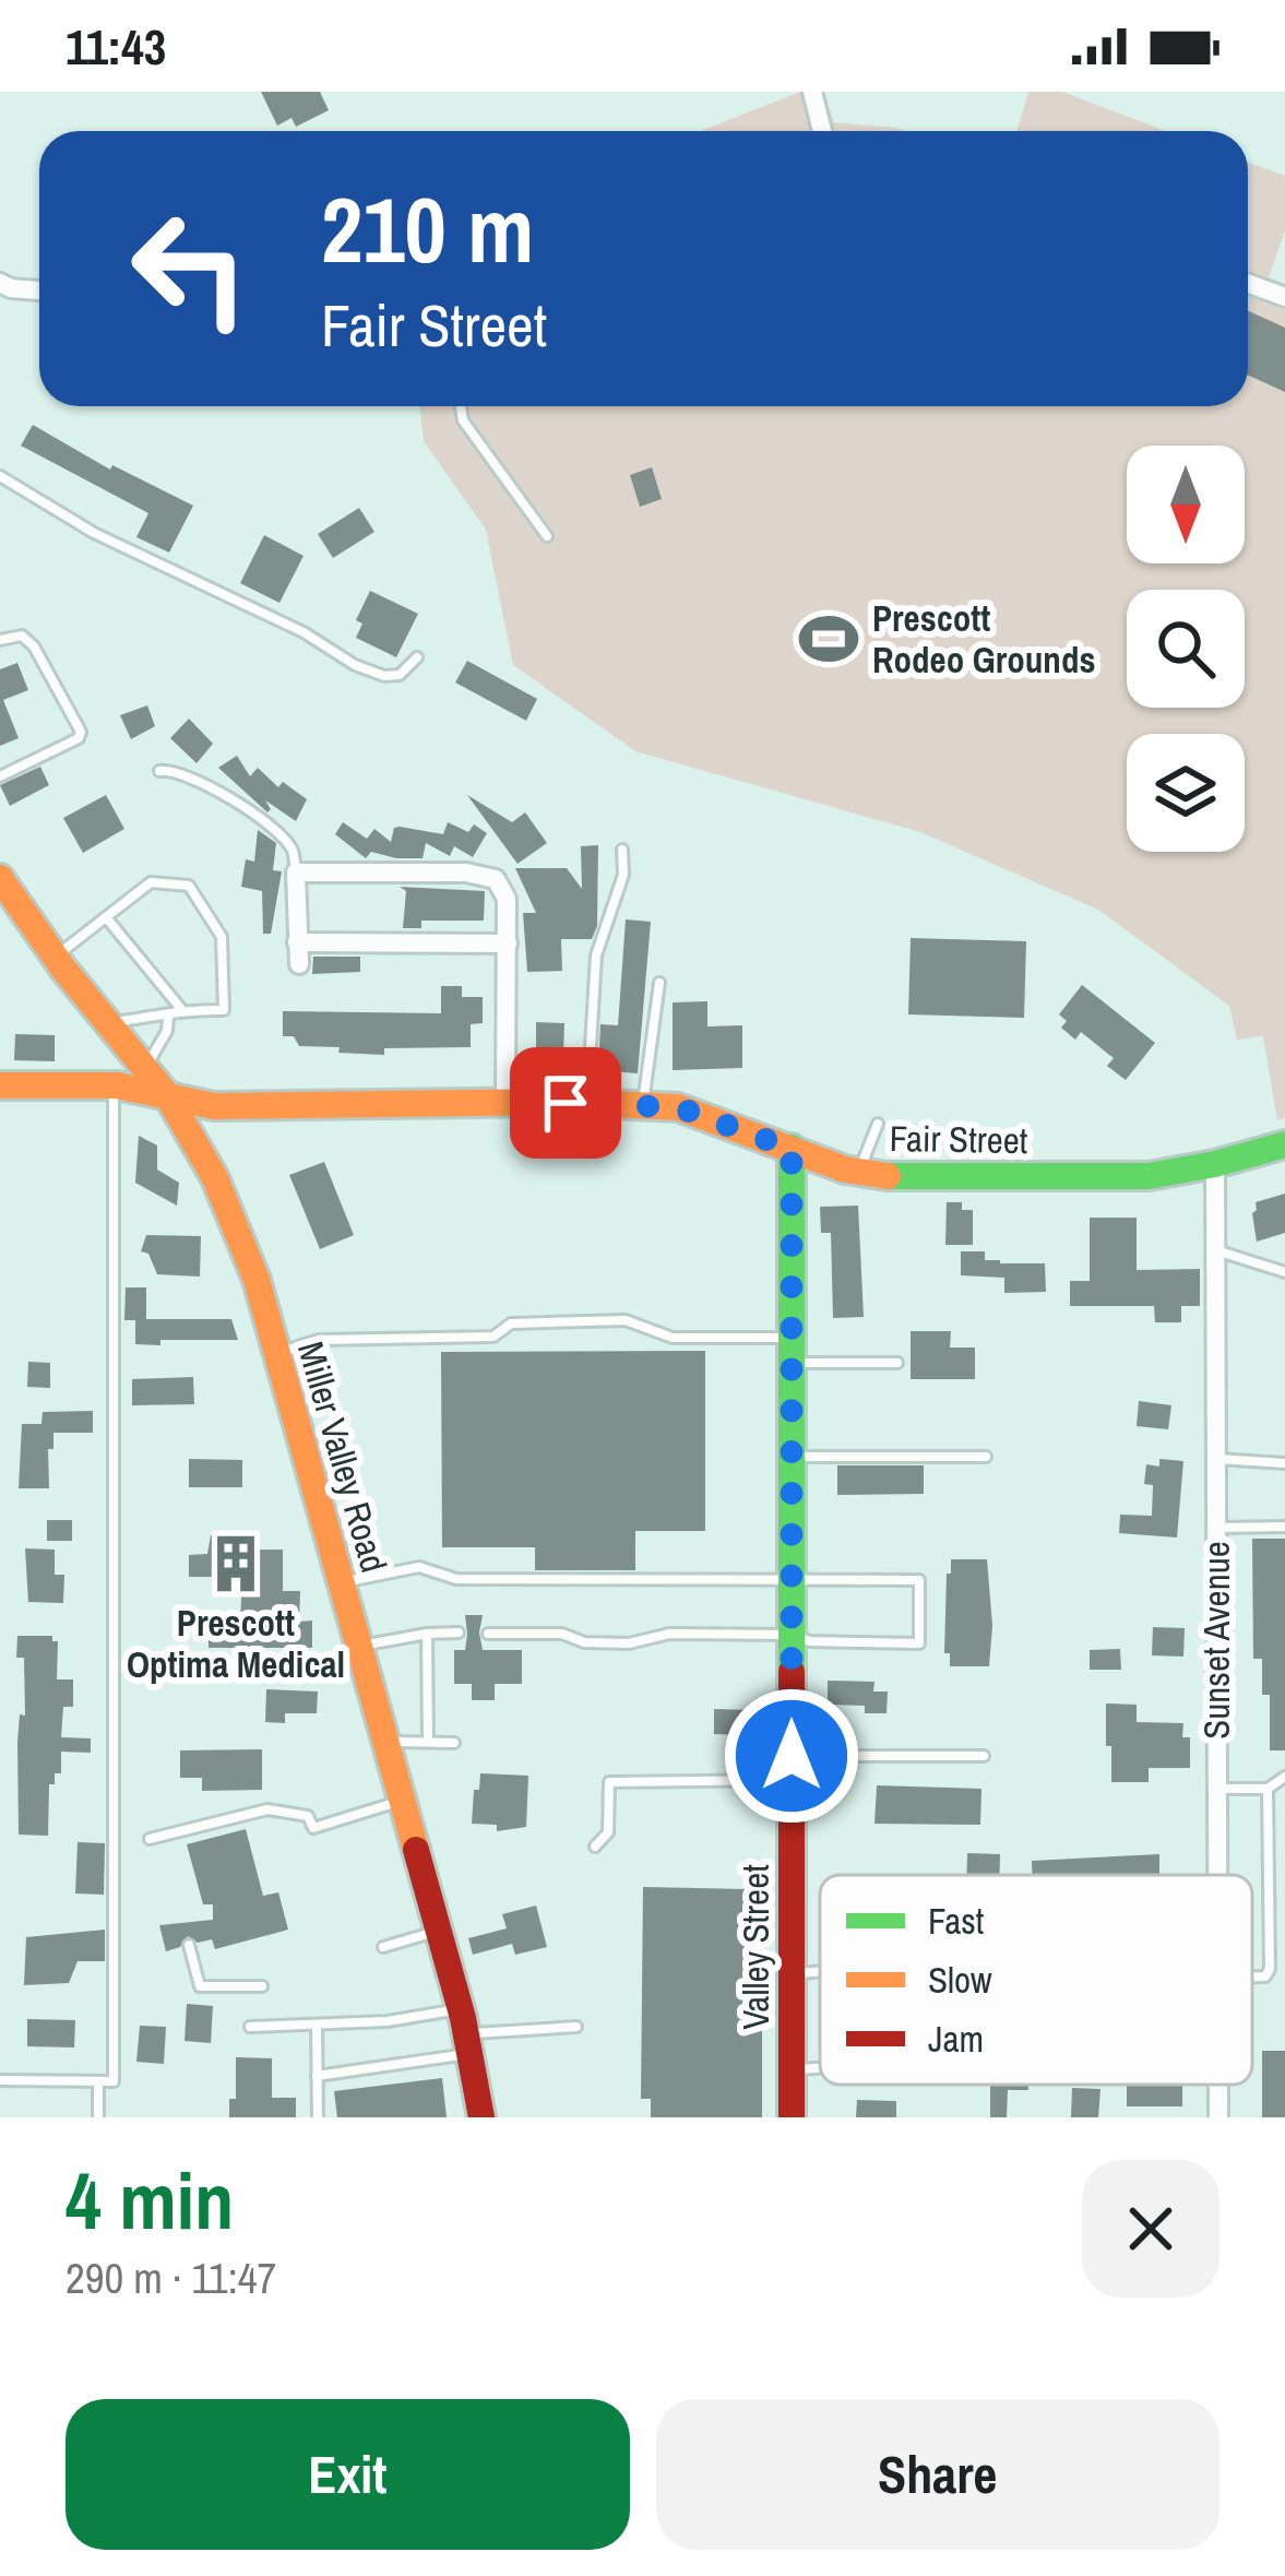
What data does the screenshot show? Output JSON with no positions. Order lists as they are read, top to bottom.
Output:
{
  "streets": {
    "street": [
      "Fair Street",
      "Miller Valley Road",
      "Sunset Avenue",
      "Valley Street"
    ]
  },
  "crossings": [
    ["Fair Street", "Miller Valley Road"],
    ["Fair Street", "Sunset Avenue"],
    ["Fair Street", "Valley Street"]
  ],
  "places": {
    "sports": ["Prescott Rodeo Grounds"],
    "building": ["Prescott Optima Medical"]
  },
  "legend": ["Fast", "Slow", "Jam"],
  "north": "bottom",
  "page": {
    "status": "11:43",
    "turn": ["210 m", "Fair Street"],
    "heading": ["4 min", "290 m · 11:47"],
    "buttons": ["Exit", "Share"]
  }
}
